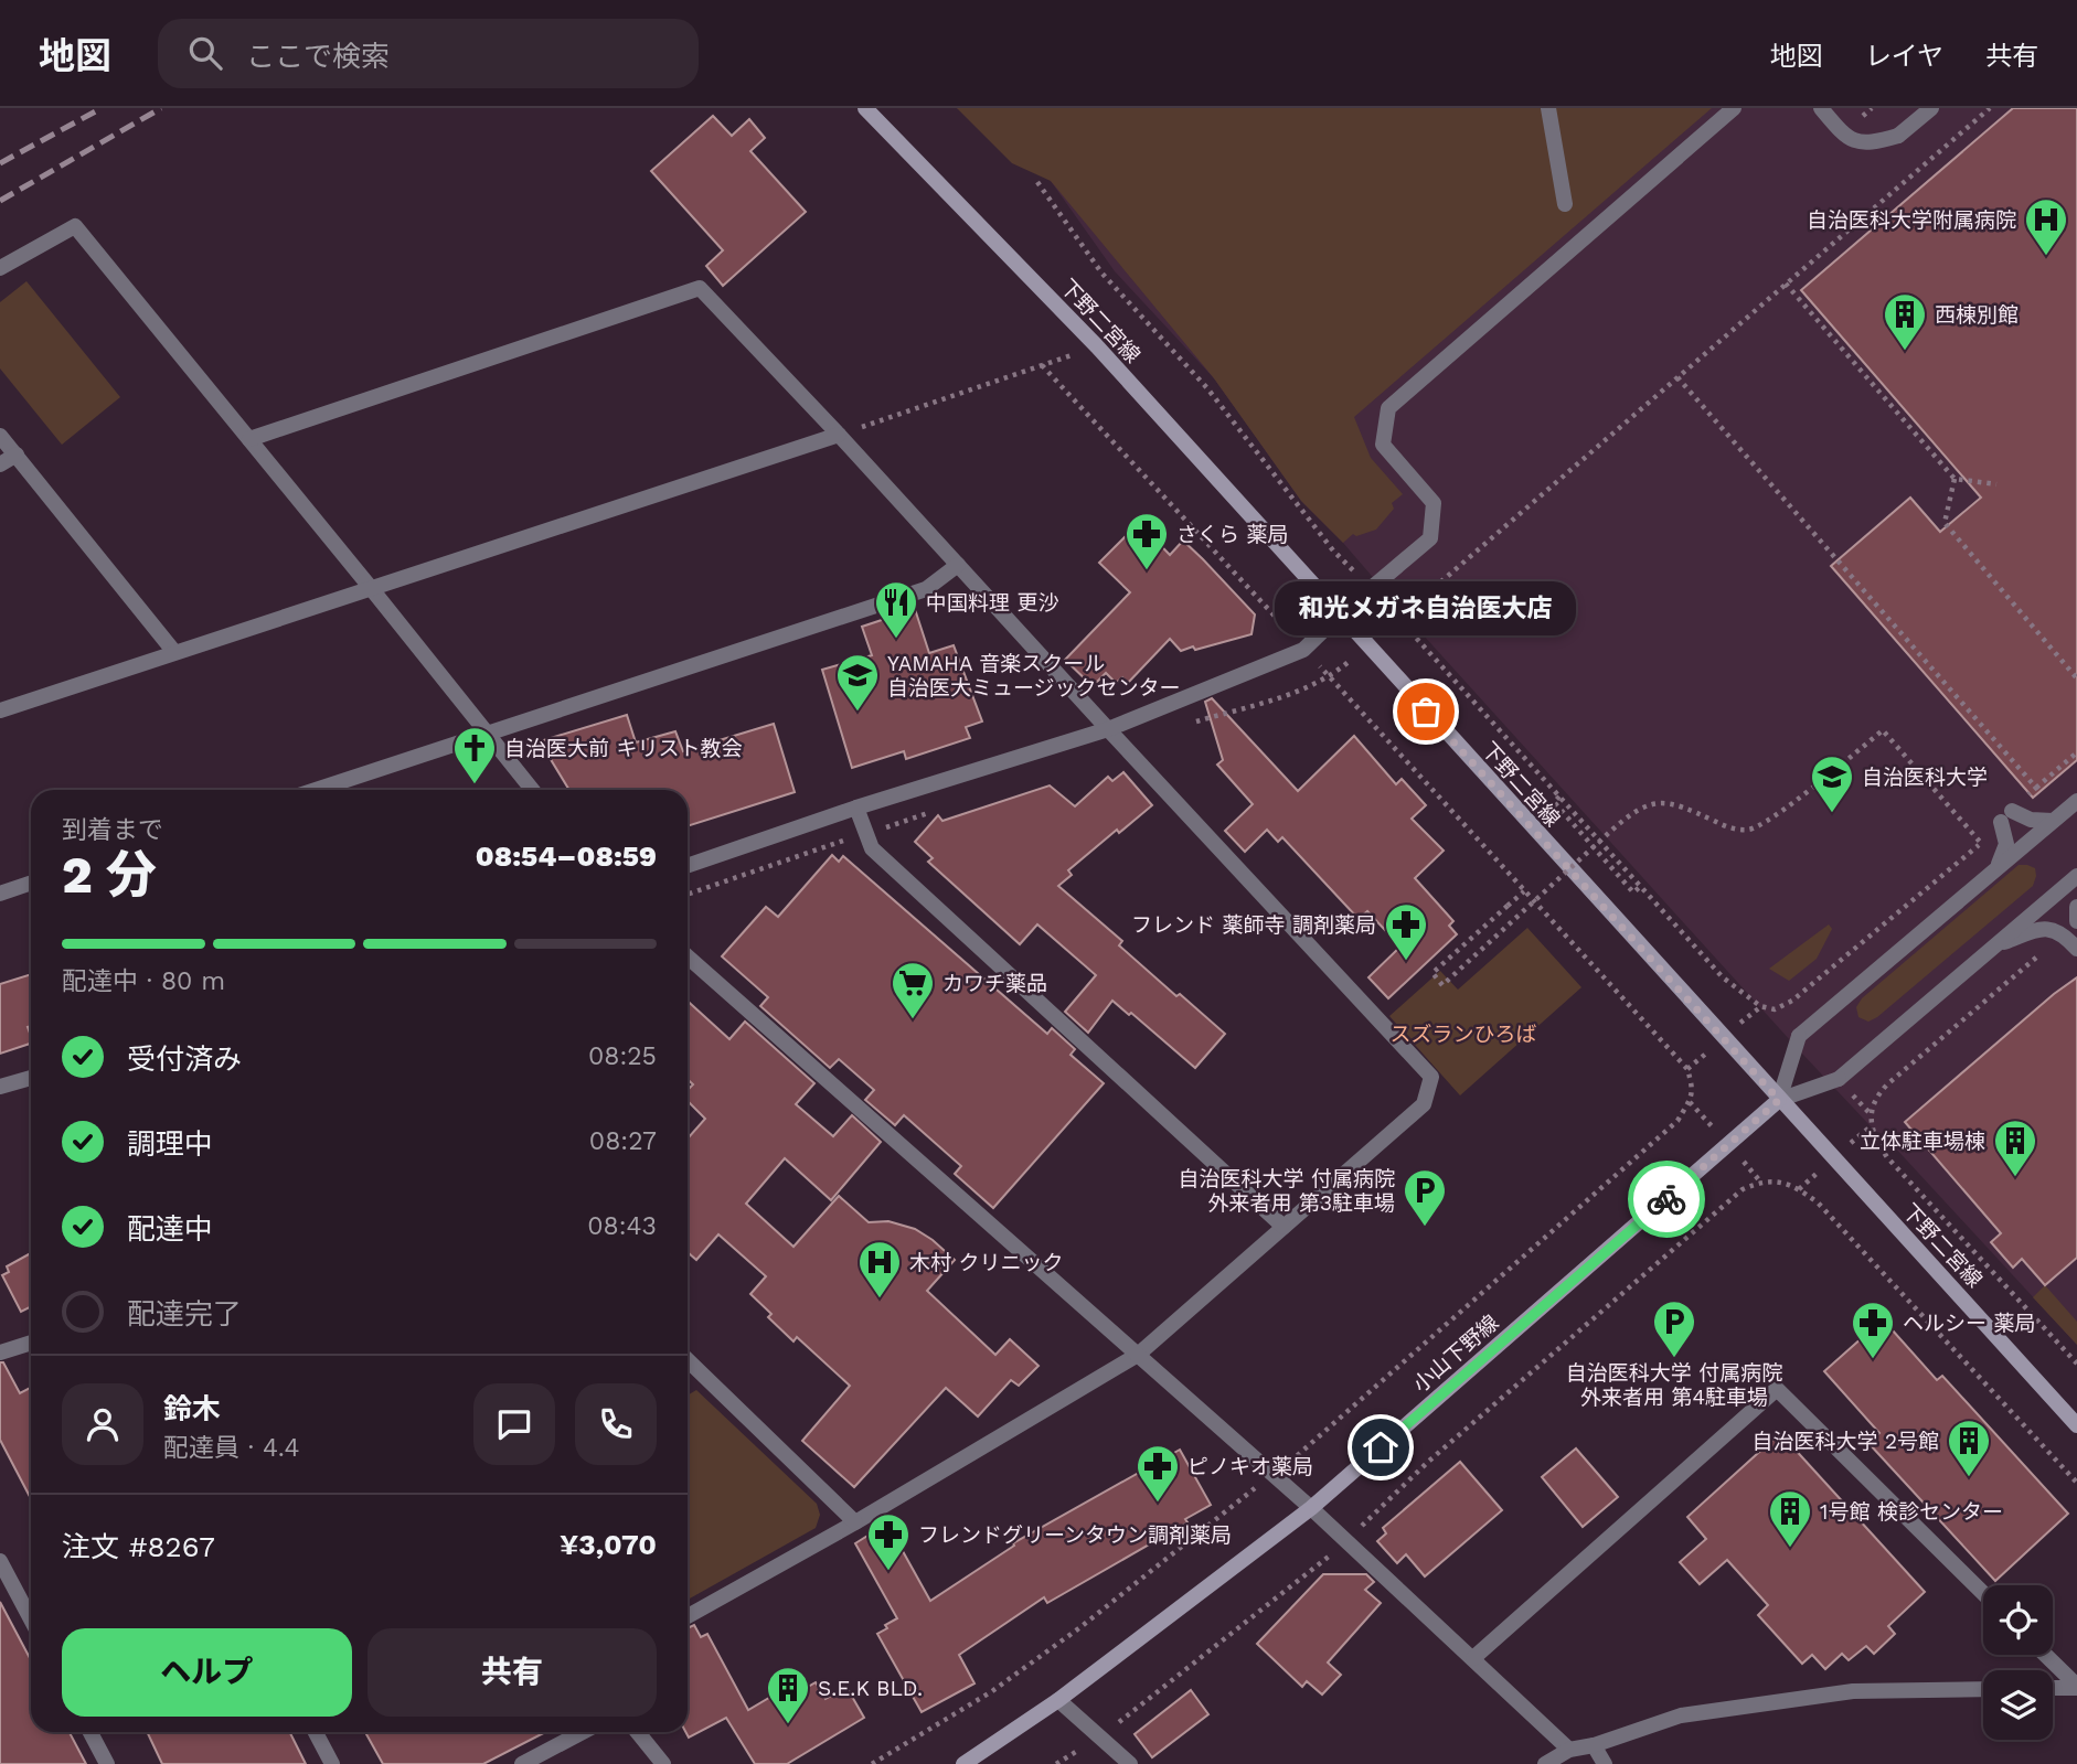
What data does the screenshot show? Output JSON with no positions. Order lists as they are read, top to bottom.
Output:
{
  "streets": {
    "main road": ["下野二宮線", "小山下野線"]
  },
  "crossings": [
    ["下野二宮線", "小山下野線"]
  ],
  "parks": ["スズランひろば"],
  "places": {
    "hospital": ["自治医科大学附属病院", "木村 クリニック"],
    "building": [
      "西棟別館",
      "立体駐車場棟",
      "自治医科大学 2号館",
      "1号館 検診センター",
      "S.E.K BLD."
    ],
    "pharmacy": [
      "さくら 薬局",
      "フレンド 薬師寺 調剤薬局",
      "ヘルシー 薬局",
      "ピノキオ薬局",
      "フレンドグリーンタウン調剤薬局"
    ],
    "restaurant": ["中国料理 更沙"],
    "other": ["和光メガネ自治医大店"],
    "school or university": ["YAMAHA 音楽スクール 自治医大ミュージックセンター", "自治医科大学"],
    "church": ["自治医大前 キリスト教会"],
    "supermarket": ["カワチ薬品"],
    "parking": ["自治医科大学 付属病院 外来者用 第3駐車場", "自治医科大学 付属病院 外来者用 第4駐車場"]
  },
  "page": {
    "header": "地図",
    "search": "ここで検索",
    "nav": ["地図", "レイヤ", "共有"],
    "bubble": "和光メガネ自治医大店",
    "heading": ["2 分", "到着まで", "08:54–08:59"],
    "panel": [
      "鈴木",
      "配達員 · 4.4",
      "注文 #8267",
      "¥3,070"
    ],
    "bar": "配達中 · 80 m",
    "list": [
      ["受付済み", "08:25"],
      ["調理中", "08:27"],
      ["配達中", "08:43"],
      "配達完了"
    ],
    "buttons": ["ヘルプ", "共有"]
  }
}
